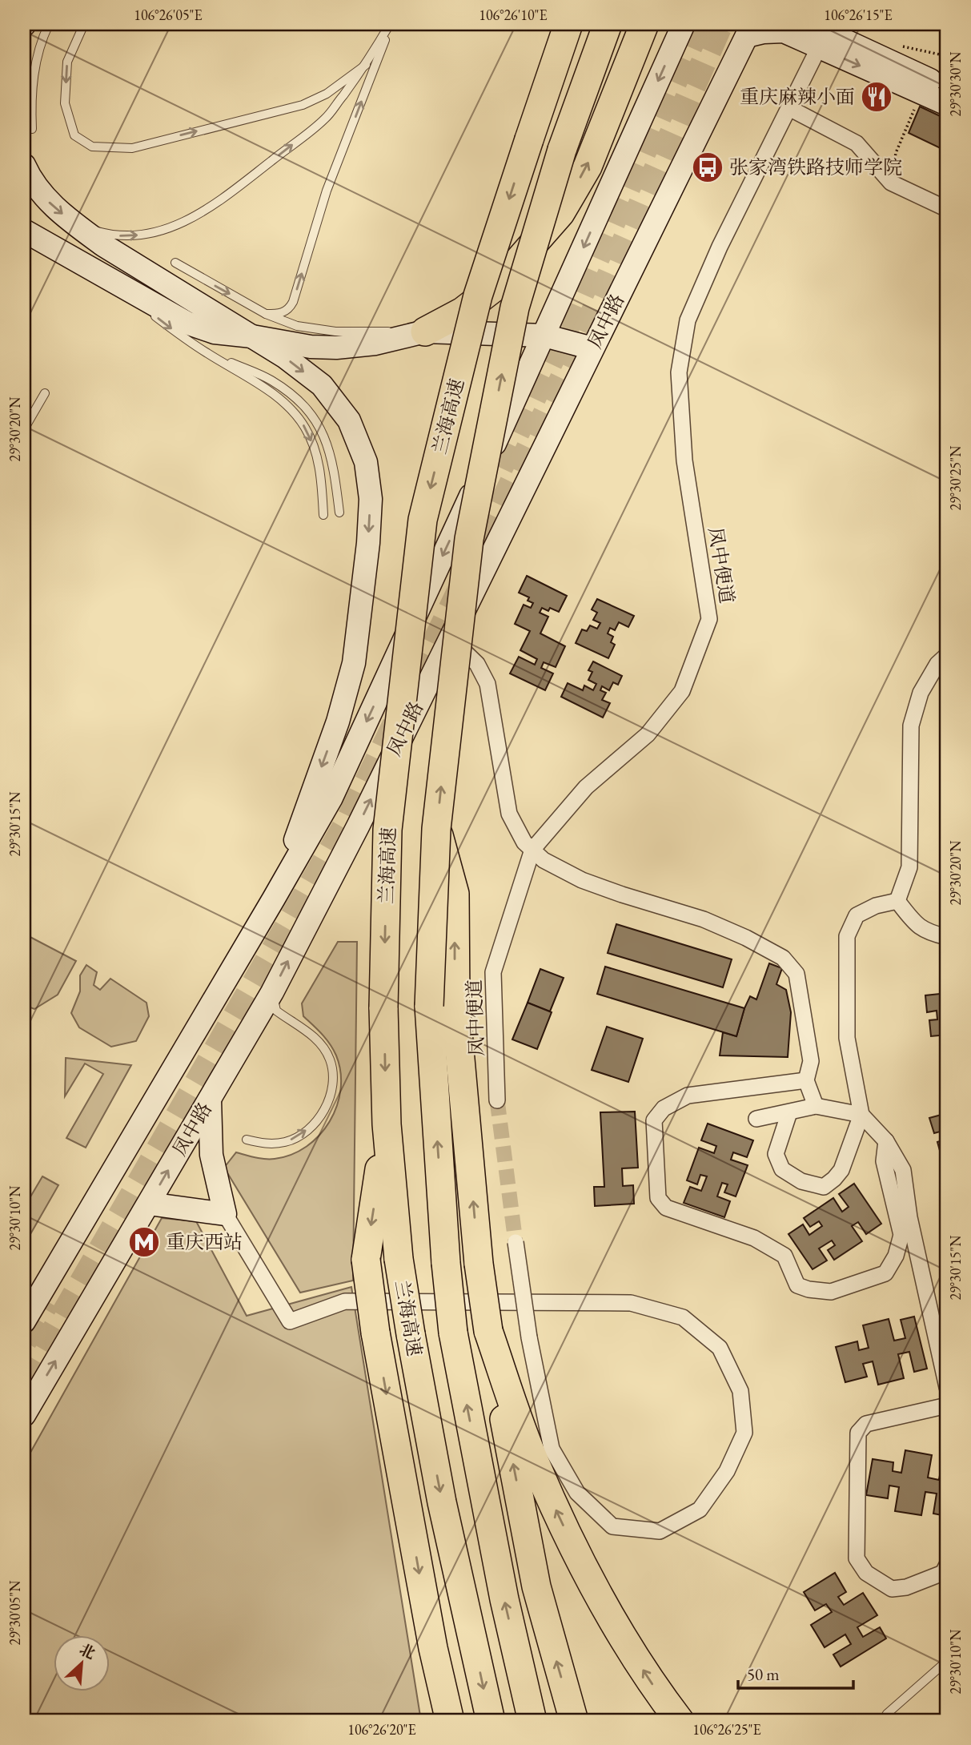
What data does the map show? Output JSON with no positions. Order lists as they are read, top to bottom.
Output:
{
  "streets": {
    "highway": ["兰海高速"],
    "main road": ["凤中路"],
    "street": ["凤中便道"]
  },
  "places": {
    "restaurant": ["重庆麻辣小面"],
    "bus stop": ["张家湾铁路技师学院"],
    "metro station": ["重庆西站"]
  },
  "scale_bar": "50 m",
  "north": "top right",
  "coordinates": [
    "106°26'05\"E",
    "106°26'10\"E",
    "106°26'15\"E",
    "29°30'30\"N",
    "29°30'20\"N",
    "29°30'25\"N",
    "29°30'15\"N",
    "29°30'10\"N",
    "29°30'05\"N",
    "106°26'20\"E",
    "106°26'25\"E"
  ]
}
